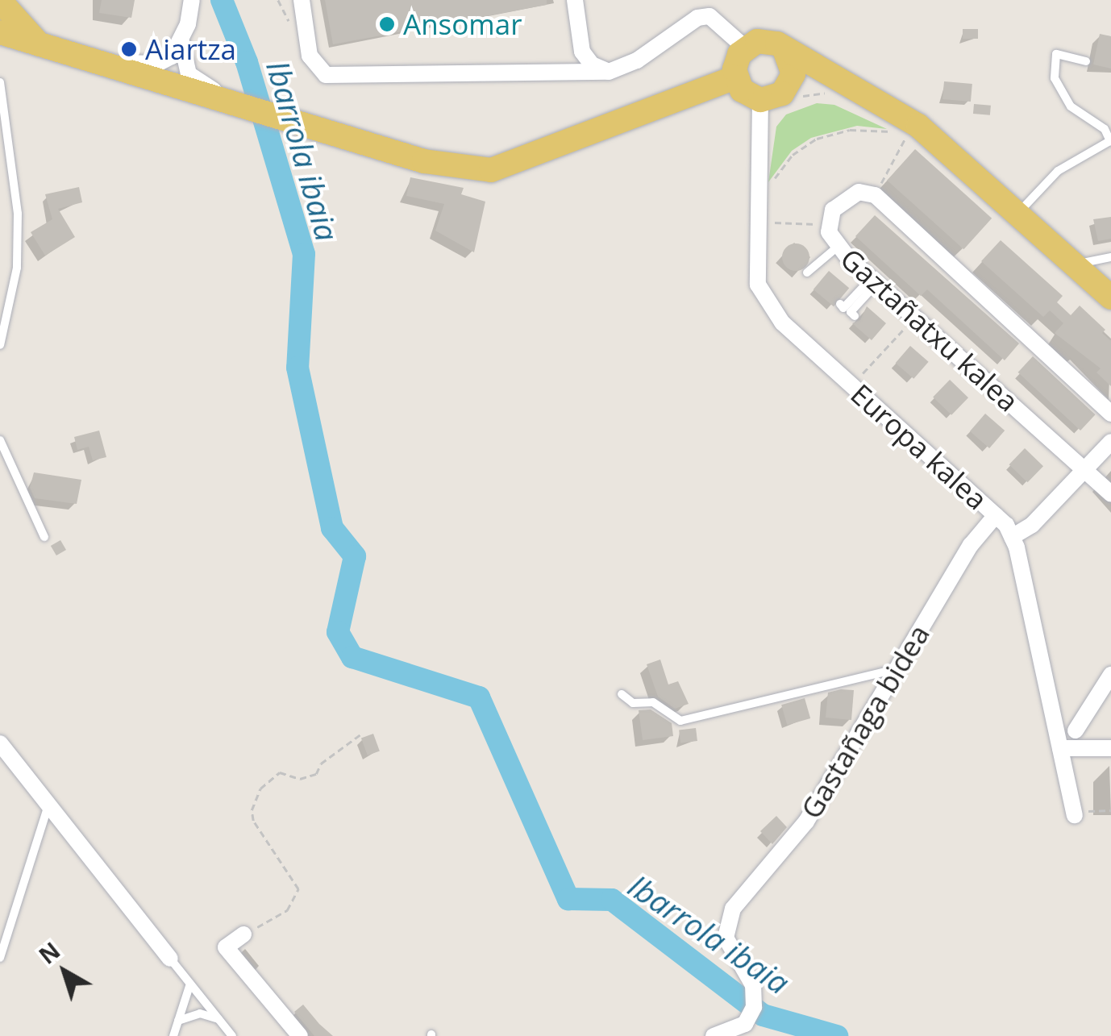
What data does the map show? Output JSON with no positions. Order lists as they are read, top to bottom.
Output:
{
  "streets": {
    "street": ["Gaztañatxu kalea", "Europa kalea", "Gastañaga bidea"]
  },
  "crossings": [
    ["Europa kalea", "Gastañaga bidea"]
  ],
  "water": ["Ibarrola ibaia"],
  "places": ["Ansomar", "Aiartza"],
  "north": "top left"
}
